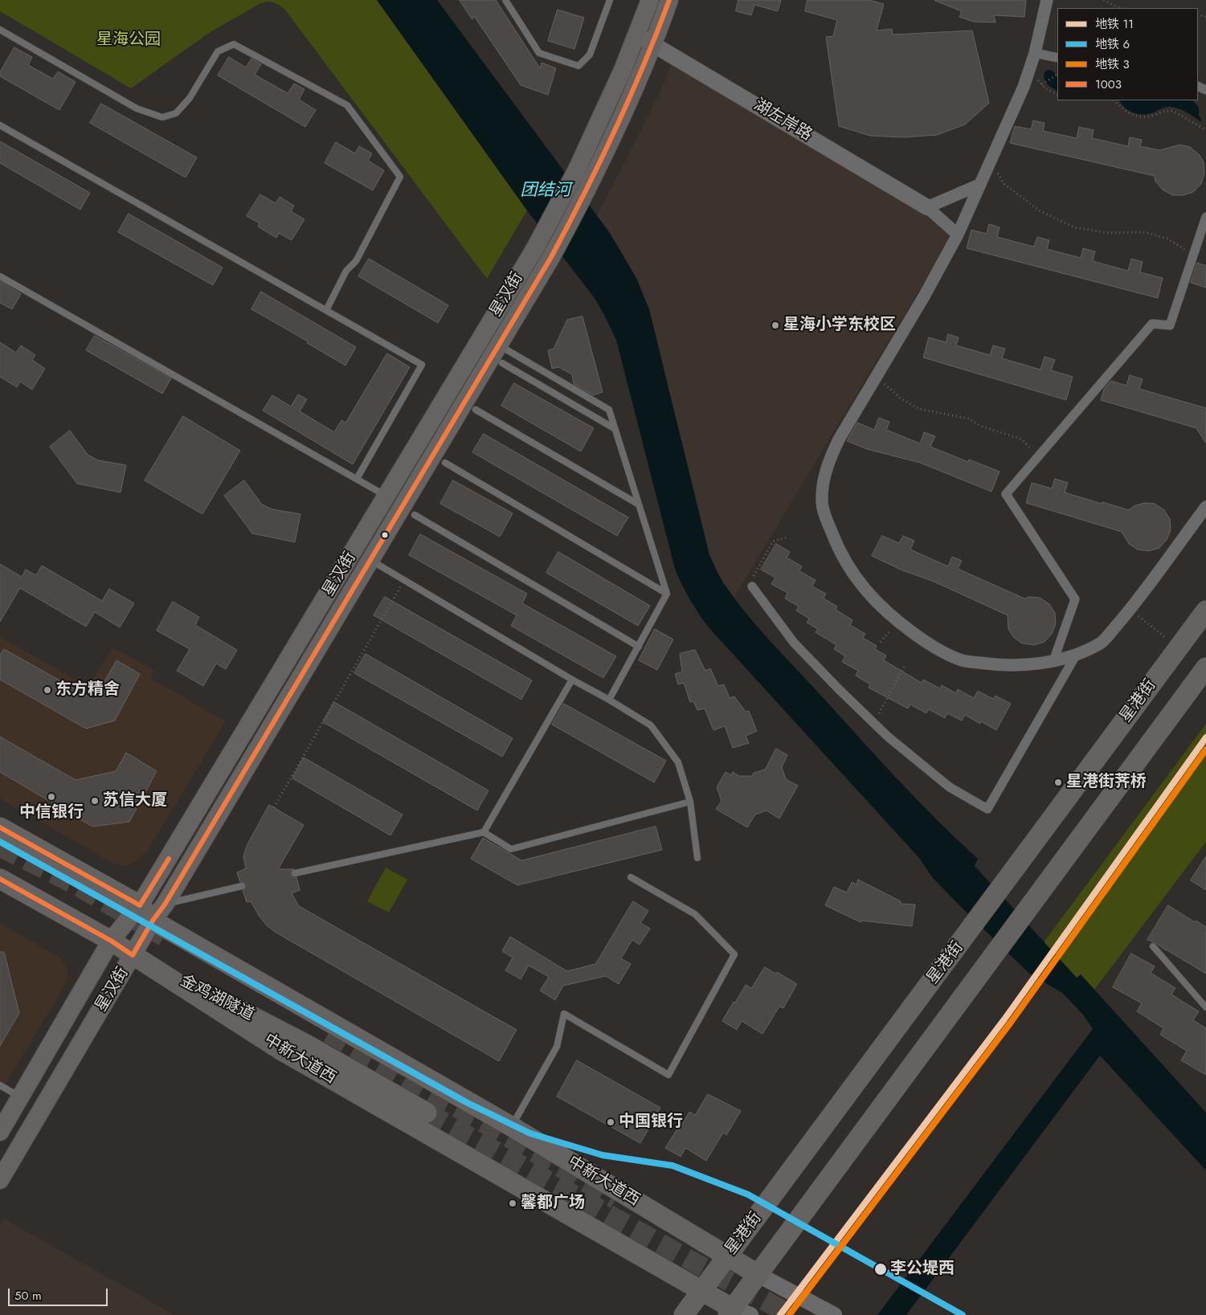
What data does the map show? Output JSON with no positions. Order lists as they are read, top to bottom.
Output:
{
  "streets": {
    "main road": [
      "星汉街",
      "星港街",
      "金鸡湖隧道",
      "中新大道西"
    ],
    "street": ["湖左岸路"]
  },
  "crossings": [
    ["湖左岸路", "星汉街"],
    ["星汉街", "金鸡湖隧道"],
    ["星汉街", "中新大道西"],
    ["星港街", "中新大道西"],
    ["金鸡湖隧道", "中新大道西"]
  ],
  "water": ["团结河"],
  "parks": ["星海公园"],
  "places": [
    "星海小学东校区",
    "东方精舍",
    "星港街荠桥",
    "中信银行",
    "苏信大厦",
    "中国银行",
    "馨都广场",
    "李公堤西"
  ],
  "lines": [
    "transit line 1003",
    "metro line 11",
    "metro line 3",
    "metro line 6"
  ],
  "legend": [
    "地铁 11",
    "地铁 6",
    "地铁 3",
    "1003"
  ],
  "scale_bar": "50 m"
}
